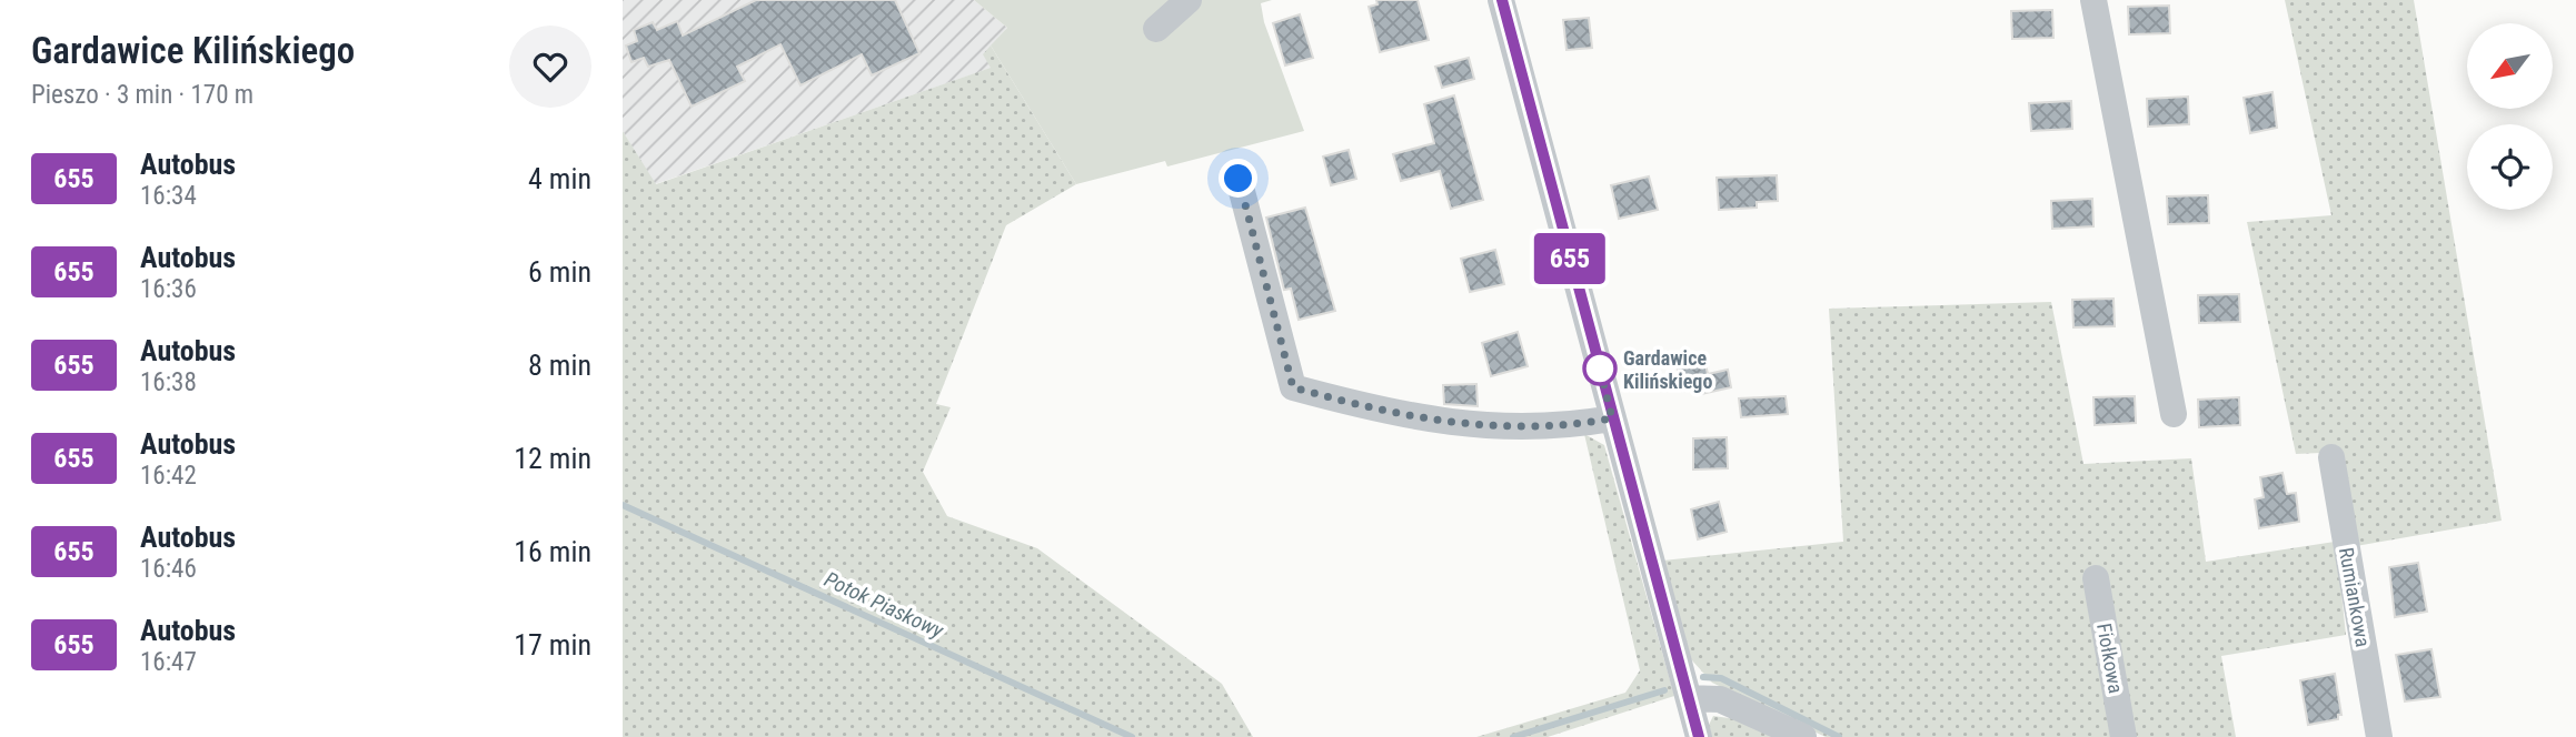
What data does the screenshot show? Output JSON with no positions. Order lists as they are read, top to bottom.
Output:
{
  "streets": {
    "street": ["Rumiankowa", "Fiołkowa"]
  },
  "water": ["Potok Piaskowy"],
  "places": ["Gardawice Kilińskiego"],
  "lines": ["bus line 655"],
  "north": "bottom left",
  "page": {
    "heading": ["Gardawice Kilińskiego", "Pieszo · 3 min · 170 m"],
    "on_map": "655",
    "list": [
      {
        "mark": "655",
        "name": "Autobus",
        "note": "16:34",
        "value": "4 min"
      },
      {
        "mark": "655",
        "name": "Autobus",
        "note": "16:36",
        "value": "6 min"
      },
      {
        "mark": "655",
        "name": "Autobus",
        "note": "16:38",
        "value": "8 min"
      },
      {
        "mark": "655",
        "name": "Autobus",
        "note": "16:42",
        "value": "12 min"
      },
      {
        "mark": "655",
        "name": "Autobus",
        "note": "16:46",
        "value": "16 min"
      },
      {
        "mark": "655",
        "name": "Autobus",
        "note": "16:47",
        "value": "17 min"
      }
    ]
  }
}
